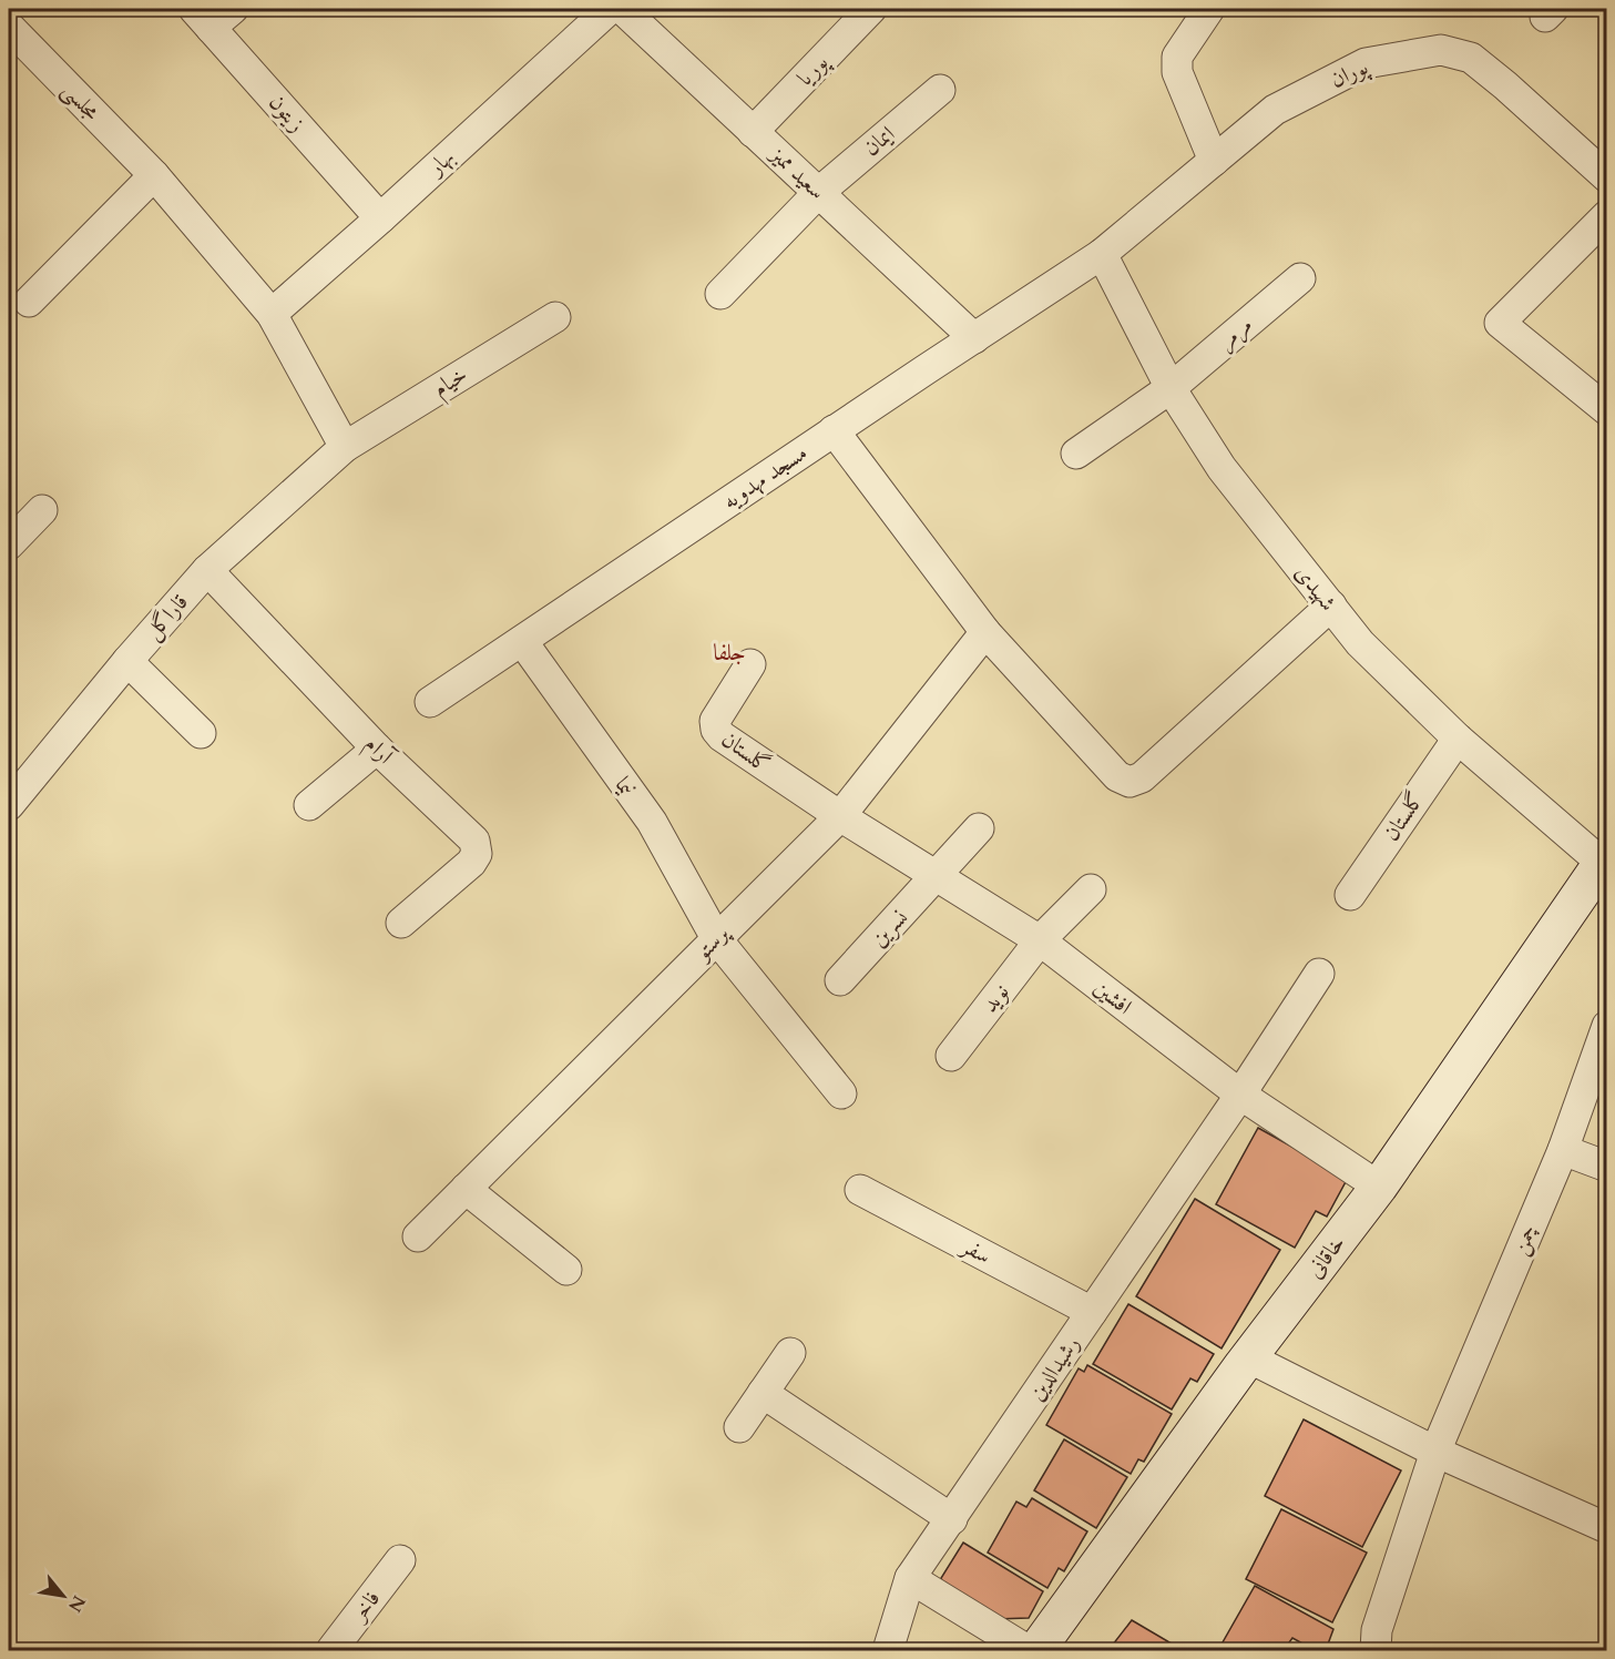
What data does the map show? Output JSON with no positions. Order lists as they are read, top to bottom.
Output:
{
  "streets": {
    "street": [
      "پوریا",
      "پوران",
      "مجلسی",
      "زیتون",
      "ایمان",
      "بهار",
      "سعید ممیز",
      "مرمر",
      "خیام",
      "مسجد مهدویه",
      "شهیدی",
      "قاراگل",
      "آرام",
      "گلستان",
      "نیما",
      "نسرین",
      "پرستو",
      "افشین",
      "نوید",
      "چمن",
      "سفر",
      "خاقانی",
      "رشیدالدین",
      "فاخر"
    ]
  },
  "crossings": [
    ["پوریا", "سعید ممیز"],
    ["پوران", "مسجد مهدویه"],
    ["پوران", "شهیدی"],
    ["مجلسی", "بهار"],
    ["مجلسی", "خیام"],
    ["مجلسی", "قاراگل"],
    ["زیتون", "بهار"],
    ["ایمان", "سعید ممیز"],
    ["سعید ممیز", "مسجد مهدویه"],
    ["مرمر", "شهیدی"],
    ["خیام", "قاراگل"],
    ["مسجد مهدویه", "شهیدی"],
    ["مسجد مهدویه", "نیما"],
    ["شهیدی", "گلستان"],
    ["شهیدی", "خاقانی"],
    ["قاراگل", "آرام"],
    ["گلستان", "پرستو"],
    ["گلستان", "افشین"],
    ["نیما", "پرستو"],
    ["نسرین", "افشین"],
    ["پرستو", "افشین"],
    ["افشین", "نوید"],
    ["افشین", "خاقانی"],
    ["افشین", "رشیدالدین"],
    ["سفر", "رشیدالدین"]
  ],
  "districts": ["جلفا"],
  "north": "bottom right"
}
